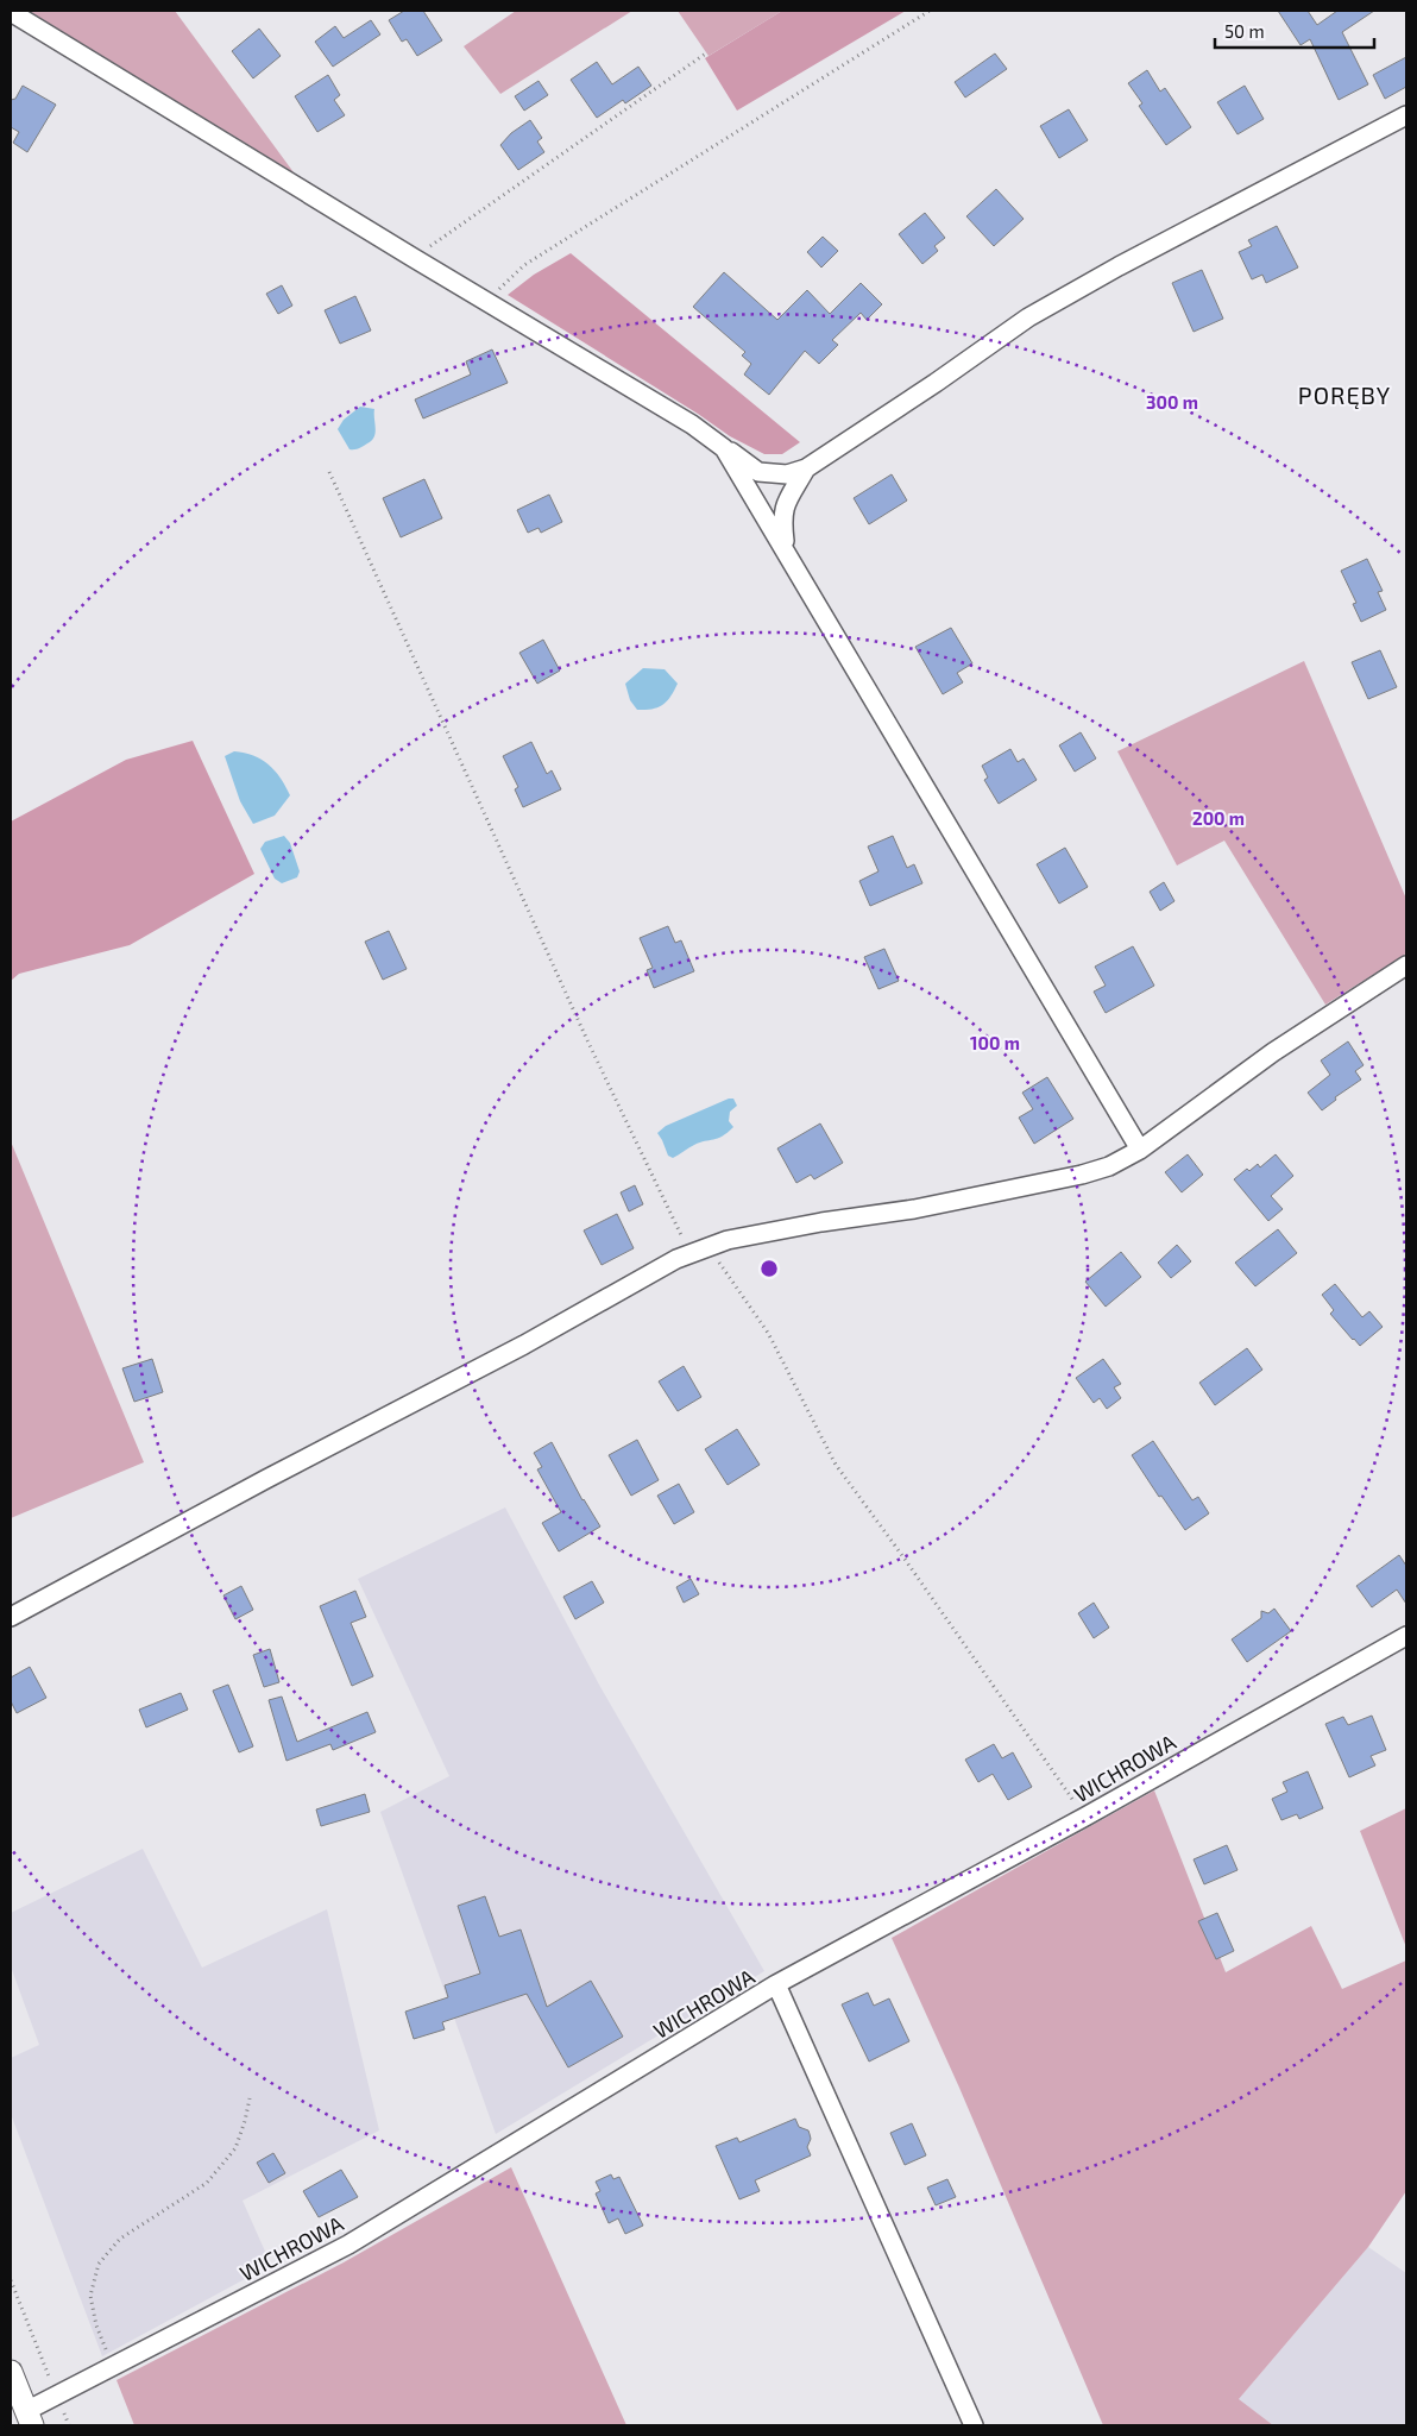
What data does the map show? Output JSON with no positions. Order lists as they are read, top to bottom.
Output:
{
  "streets": {
    "street": ["WICHROWA"]
  },
  "districts": ["PORĘBY"],
  "scale_bar": "50 m",
  "rings": ["300 m", "200 m", "100 m"]
}
